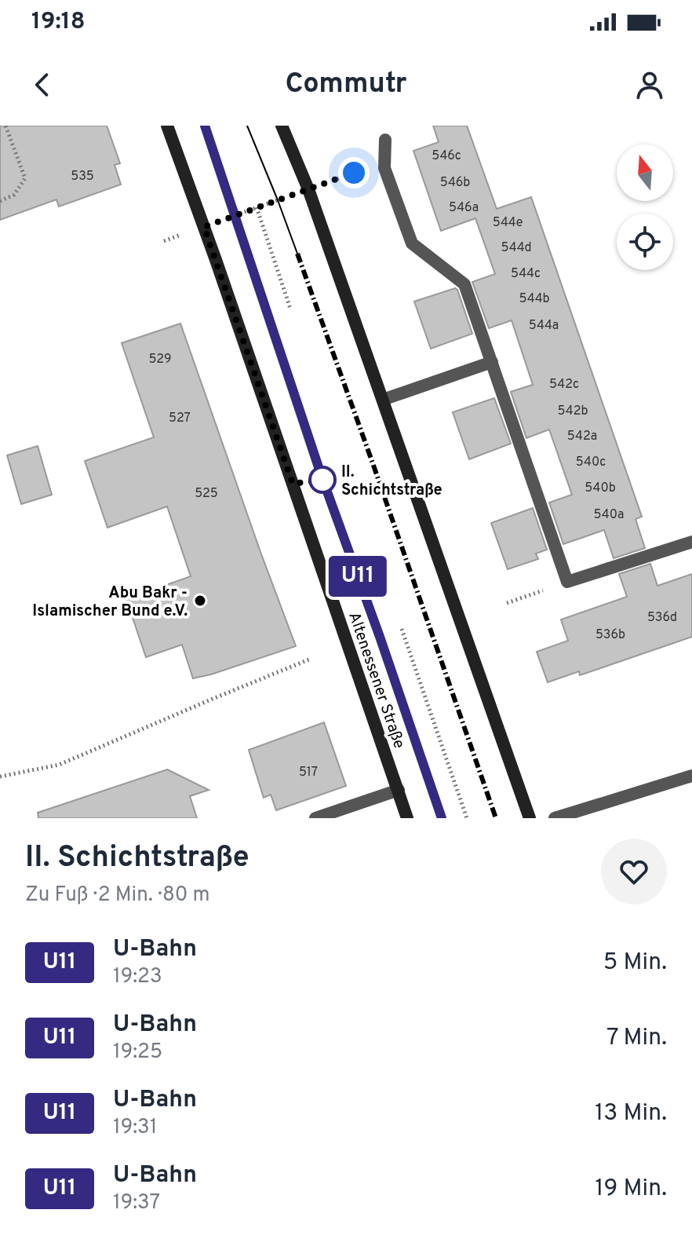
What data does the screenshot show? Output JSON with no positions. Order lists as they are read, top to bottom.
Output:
{
  "streets": {
    "main road": ["Altenessener Straße"]
  },
  "places": ["II. Schichtstraße", "Abu Bakr - Islamischer Bund e.V."],
  "lines": ["metro line U11"],
  "house_numbers": [
    "546c",
    "535",
    "546b",
    "546a",
    "544e",
    "544d",
    "544c",
    "544b",
    "544a",
    "529",
    "542c",
    "542b",
    "527",
    "542a",
    "540c",
    "540b",
    "525",
    "540a",
    "536d",
    "536b",
    "517"
  ],
  "north": "top",
  "page": {
    "status": "19:18",
    "header": "Commutr",
    "on_map": "U11",
    "heading": ["II. Schichtstraße", "Zu Fuß · 2 Min. · 80 m"],
    "list": [
      {
        "mark": "U11",
        "name": "U-Bahn",
        "note": "19:23",
        "value": "5 Min."
      },
      {
        "mark": "U11",
        "name": "U-Bahn",
        "note": "19:25",
        "value": "7 Min."
      },
      {
        "mark": "U11",
        "name": "U-Bahn",
        "note": "19:31",
        "value": "13 Min."
      },
      {
        "mark": "U11",
        "name": "U-Bahn",
        "note": "19:37",
        "value": "19 Min."
      }
    ]
  }
}
